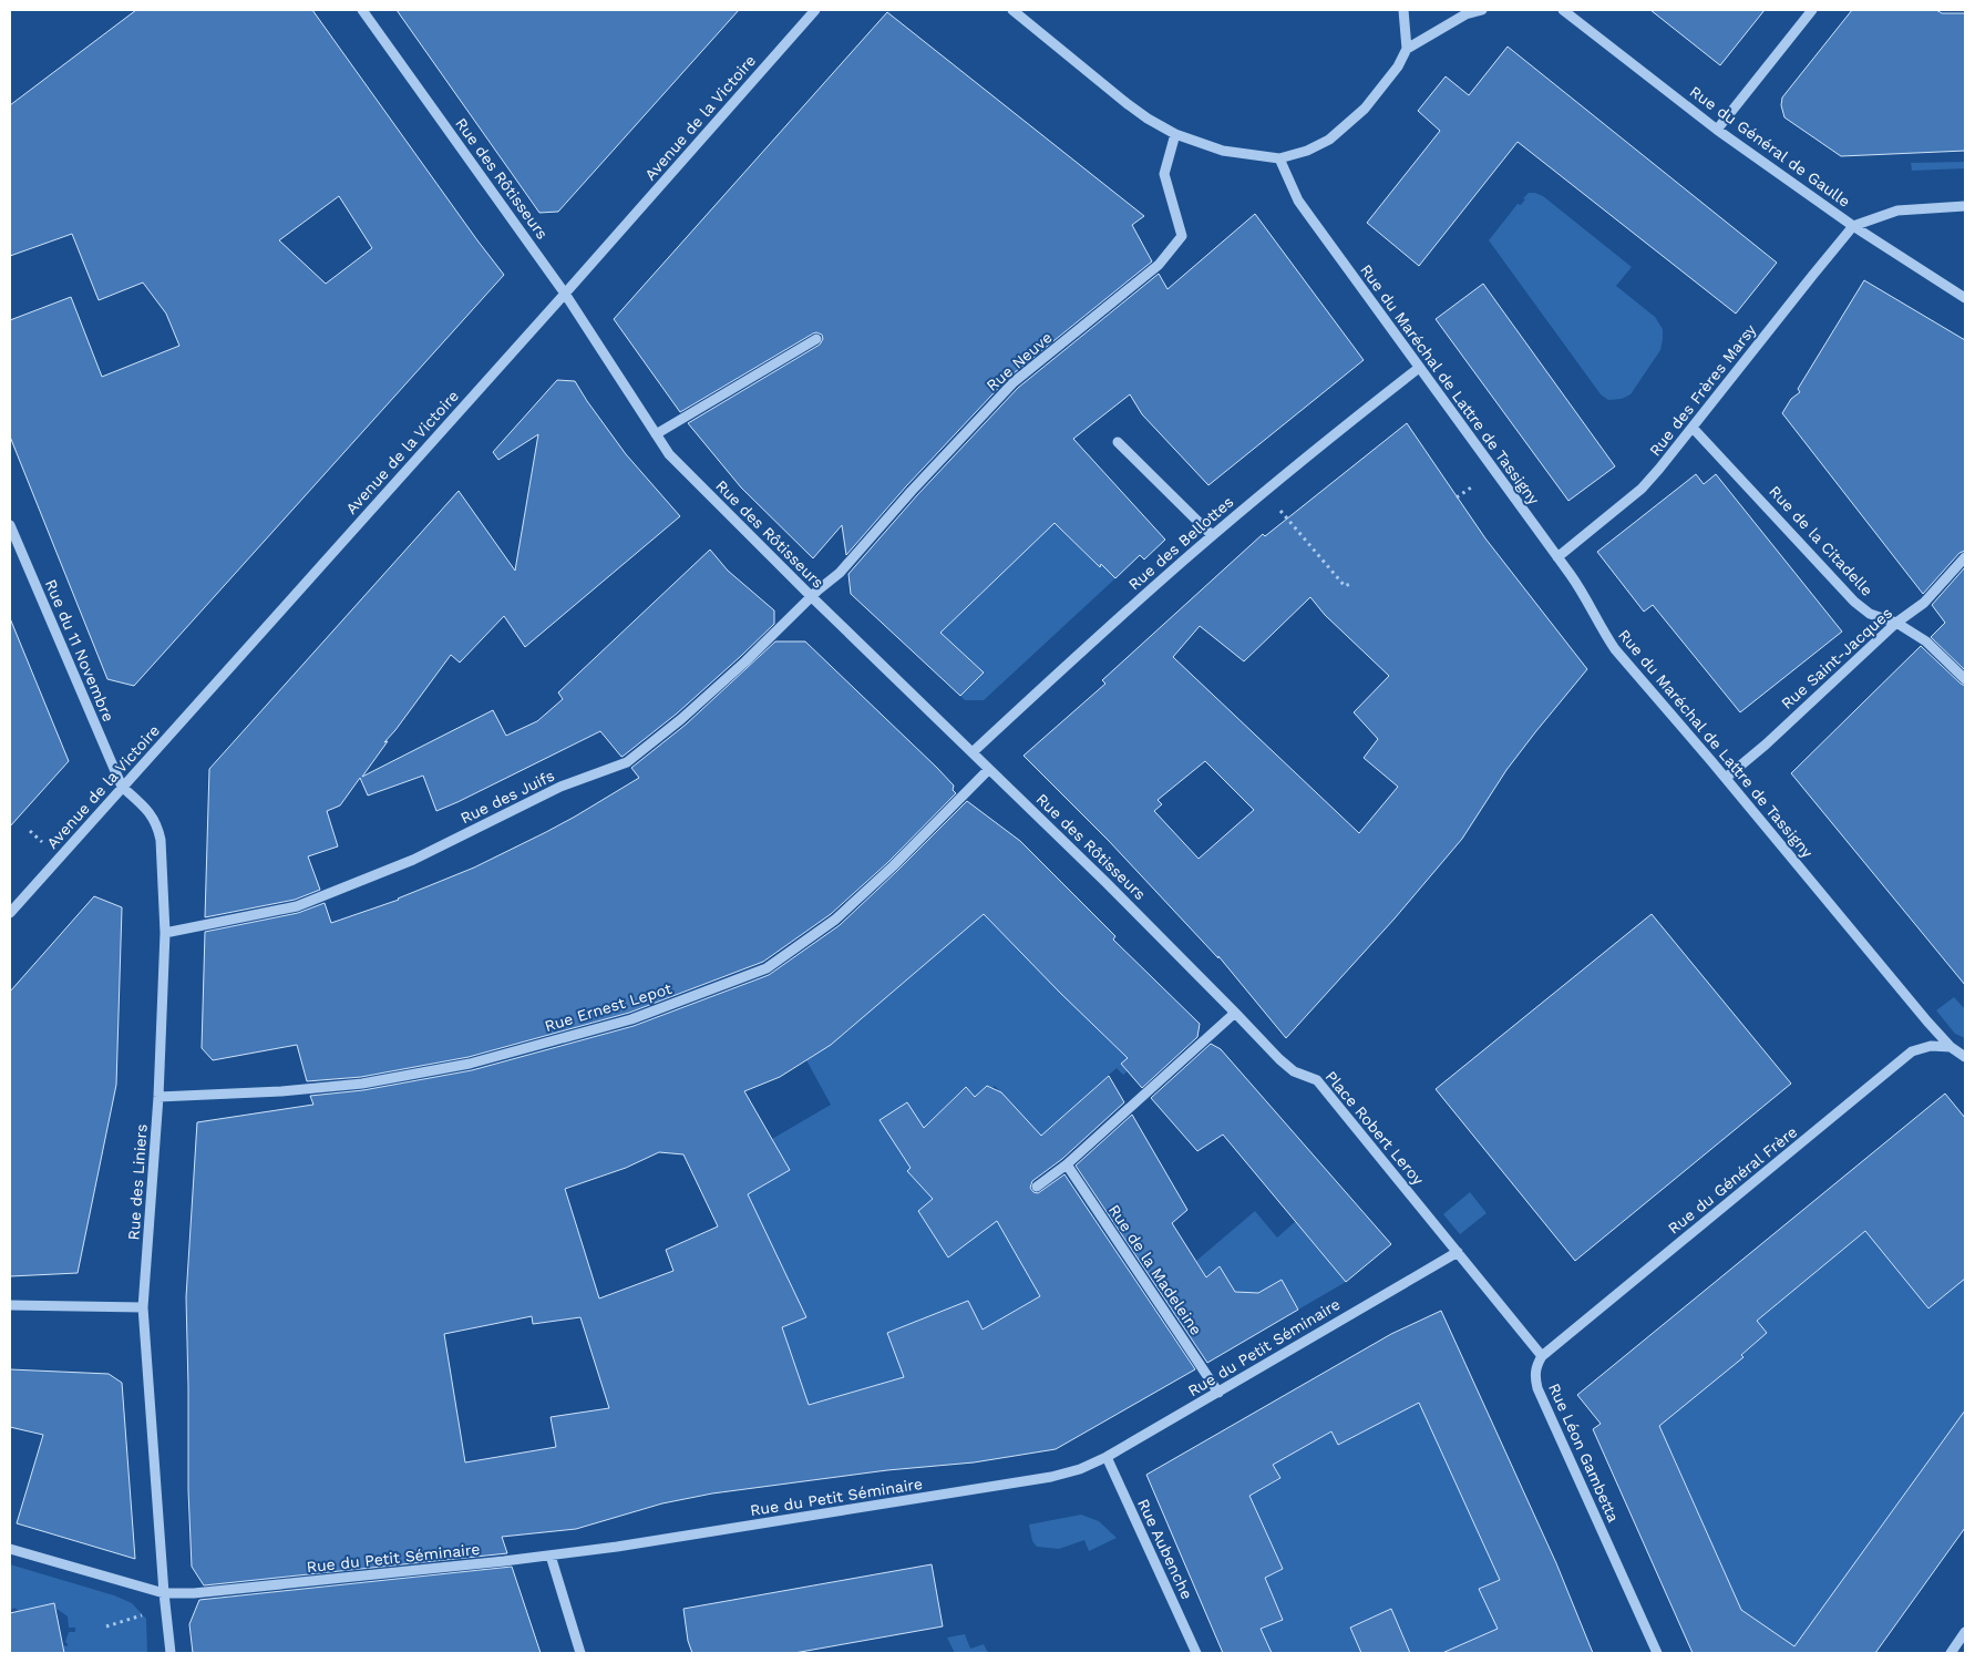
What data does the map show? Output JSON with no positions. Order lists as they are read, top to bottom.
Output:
{
  "streets": {
    "street": [
      "Avenue de la Victoire",
      "Rue du Général de Gaulle",
      "Rue des Rôtisseurs",
      "Rue Neuve",
      "Rue du Maréchal de Lattre de Tassigny",
      "Rue des Frères Marsy",
      "Rue de la Citadelle",
      "Rue des Bellottes",
      "Rue du 11 Novembre",
      "Rue Saint-Jacques",
      "Rue des Juifs",
      "Rue Ernest Lepot",
      "Place Robert Leroy",
      "Rue du Général Frère",
      "Rue des Liniers",
      "Rue de la Madeleine",
      "Rue du Petit Séminaire",
      "Rue Léon Gambetta",
      "Rue Aubenche"
    ]
  },
  "crossings": [
    ["Avenue de la Victoire", "Rue des Rôtisseurs"],
    ["Avenue de la Victoire", "Rue du 11 Novembre"],
    ["Avenue de la Victoire", "Rue des Liniers"],
    ["Rue du Général de Gaulle", "Rue des Frères Marsy"],
    ["Rue des Rôtisseurs", "Rue Neuve"],
    ["Rue des Rôtisseurs", "Rue des Bellottes"],
    ["Rue des Rôtisseurs", "Rue des Juifs"],
    ["Rue des Rôtisseurs", "Rue Ernest Lepot"],
    ["Rue des Rôtisseurs", "Place Robert Leroy"],
    ["Rue Neuve", "Rue des Juifs"],
    ["Rue du Maréchal de Lattre de Tassigny", "Rue des Frères Marsy"],
    ["Rue du Maréchal de Lattre de Tassigny", "Rue des Bellottes"],
    ["Rue du Maréchal de Lattre de Tassigny", "Rue Saint-Jacques"],
    ["Rue du Maréchal de Lattre de Tassigny", "Rue du Général Frère"],
    ["Rue des Frères Marsy", "Rue de la Citadelle"],
    ["Rue de la Citadelle", "Rue Saint-Jacques"],
    ["Rue du 11 Novembre", "Rue des Liniers"],
    ["Rue des Juifs", "Rue des Liniers"],
    ["Rue Ernest Lepot", "Rue des Liniers"],
    ["Place Robert Leroy", "Rue du Petit Séminaire"],
    ["Rue du Général Frère", "Rue Léon Gambetta"],
    ["Rue des Liniers", "Rue du Petit Séminaire"],
    ["Rue de la Madeleine", "Rue du Petit Séminaire"],
    ["Rue du Petit Séminaire", "Rue Aubenche"]
  ]
}
